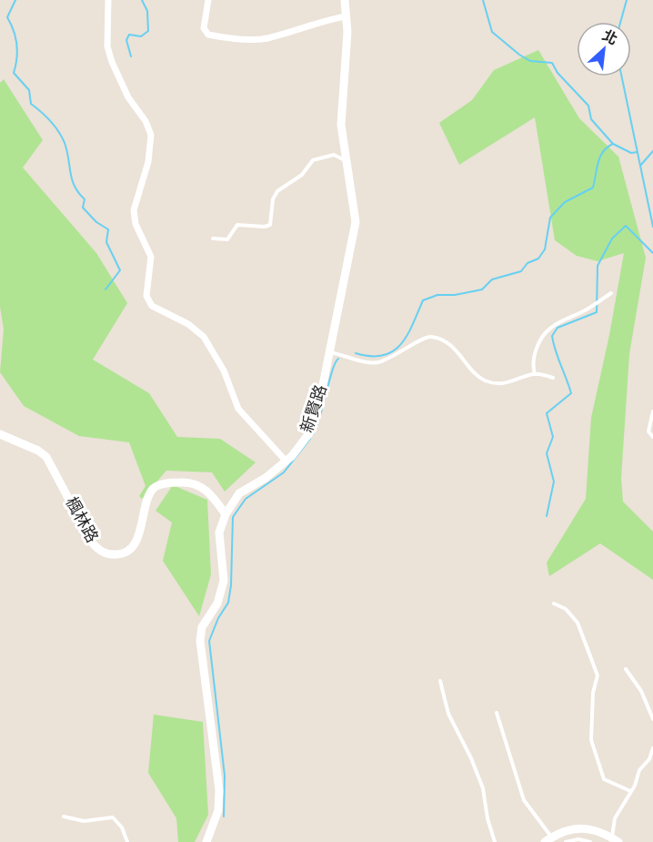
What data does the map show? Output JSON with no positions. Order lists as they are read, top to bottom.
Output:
{
  "streets": {
    "street": ["新賢路", "楓林路"]
  },
  "crossings": [
    ["新賢路", "楓林路"]
  ],
  "north": "top right"
}
